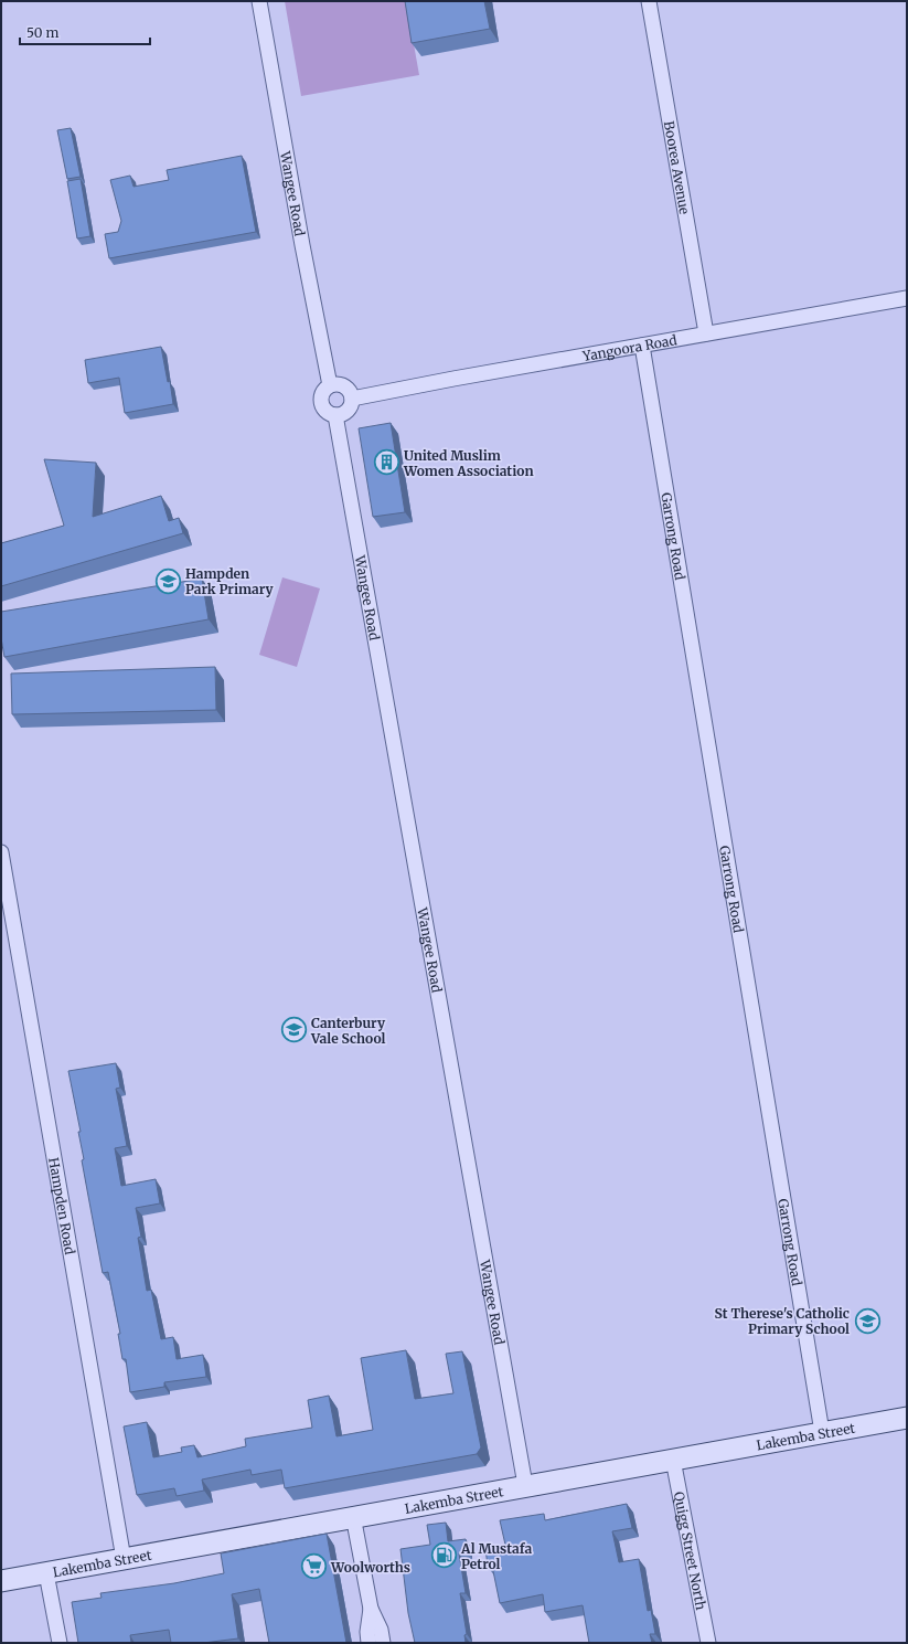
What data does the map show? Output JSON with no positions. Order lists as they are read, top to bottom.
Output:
{
  "streets": {
    "main road": ["Lakemba Street"],
    "street": [
      "Boorea Avenue",
      "Wangee Road",
      "Yangoora Road",
      "Garrong Road",
      "Hampden Road",
      "Quigg Street North"
    ]
  },
  "crossings": [
    ["Boorea Avenue", "Yangoora Road"],
    ["Wangee Road", "Yangoora Road"],
    ["Wangee Road", "Lakemba Street"],
    ["Yangoora Road", "Garrong Road"],
    ["Garrong Road", "Lakemba Street"],
    ["Hampden Road", "Lakemba Street"],
    ["Lakemba Street", "Quigg Street North"]
  ],
  "places": {
    "building": ["United Muslim Women Association"],
    "school or university": ["Hampden Park Primary", "Canterbury Vale School", "St Therese's Catholic Primary School"],
    "fuel station": ["Al Mustafa Petrol"],
    "supermarket": ["Woolworths"]
  },
  "scale_bar": "50 m"
}
